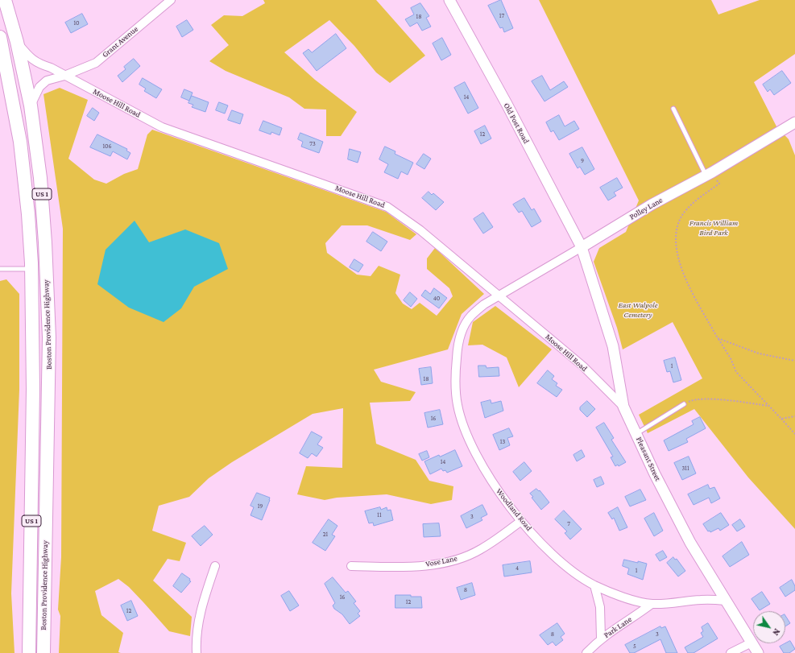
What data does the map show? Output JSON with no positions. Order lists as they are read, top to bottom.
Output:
{
  "streets": {
    "main road": ["US 1", "Boston Providence Highway"],
    "street": [
      "Grant Avenue",
      "Moose Hill Road",
      "Old Post Road",
      "Polley Lane",
      "Pleasant Street",
      "Woodland Road",
      "Vose Lane",
      "Park Lane"
    ]
  },
  "crossings": [
    ["Grant Avenue", "Moose Hill Road"],
    ["Moose Hill Road", "Polley Lane"],
    ["Moose Hill Road", "Boston Providence Highway"],
    ["Moose Hill Road", "Pleasant Street"],
    ["Moose Hill Road", "Woodland Road"],
    ["Old Post Road", "Polley Lane"],
    ["Old Post Road", "Pleasant Street"],
    ["Polley Lane", "Pleasant Street"],
    ["Polley Lane", "Woodland Road"],
    ["Pleasant Street", "Woodland Road"],
    ["Woodland Road", "Vose Lane"],
    ["Woodland Road", "Park Lane"]
  ],
  "parks": ["Francis William Bird Park", "East Walpole Cemetery"],
  "house_numbers": [
    "17",
    "18",
    "10",
    "14",
    "12",
    "73",
    "106",
    "9",
    "40",
    "1",
    "18",
    "16",
    "13",
    "14",
    "311",
    "19",
    "11",
    "3",
    "7",
    "21",
    "4",
    "1",
    "8",
    "16",
    "12",
    "12",
    "8",
    "3",
    "5"
  ],
  "north": "bottom right"
}
